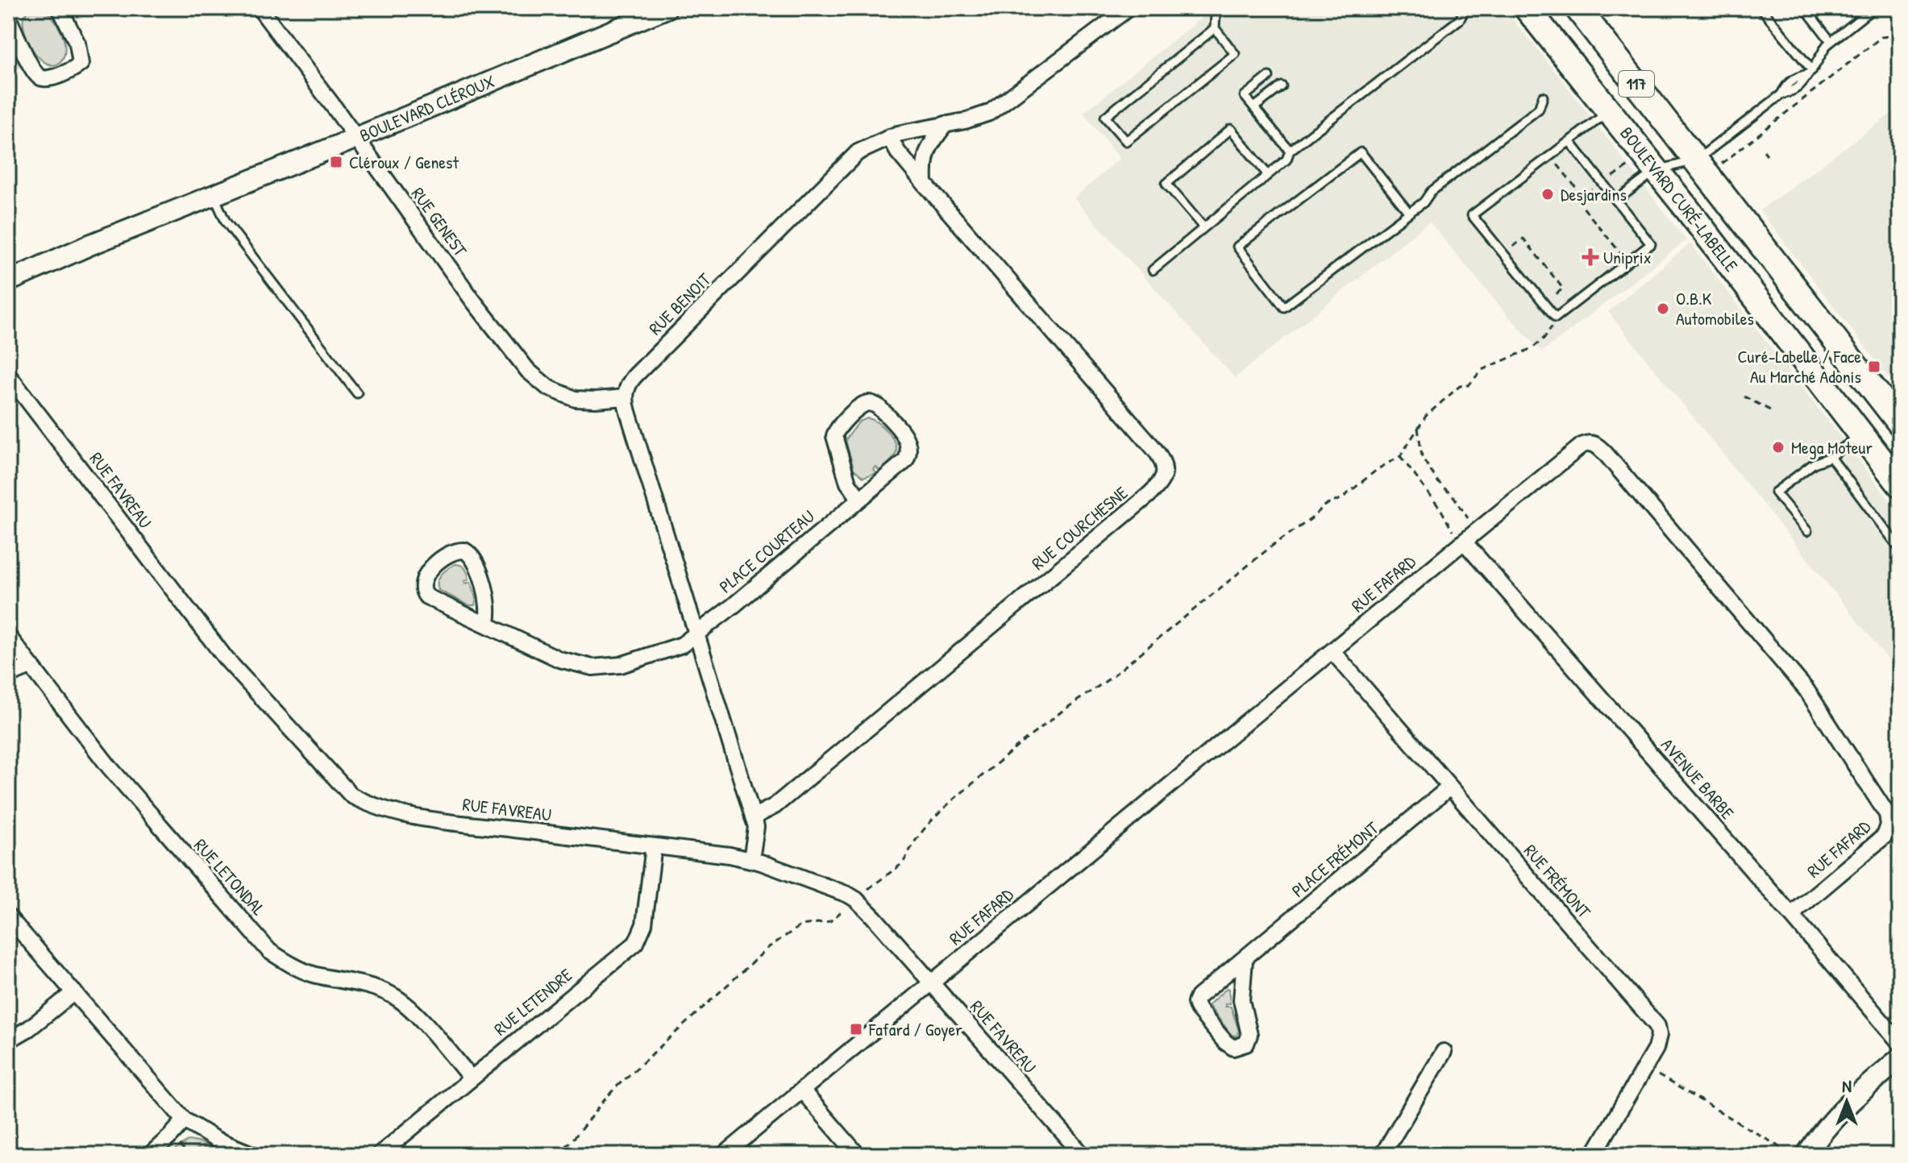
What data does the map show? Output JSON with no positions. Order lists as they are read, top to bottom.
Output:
{
  "streets": {
    "main road": ["117", "BOULEVARD CURÉ-LABELLE"],
    "street": [
      "BOULEVARD CLÉROUX",
      "RUE GENEST",
      "RUE BENOIT",
      "RUE FAVREAU",
      "RUE COURCHESNE",
      "PLACE COURTEAU",
      "RUE FAFARD",
      "AVENUE BARBE",
      "PLACE FRÉMONT",
      "RUE LETONDAL",
      "RUE FRÉMONT",
      "RUE LETENDRE"
    ]
  },
  "crossings": [
    ["BOULEVARD CLÉROUX", "RUE GENEST"],
    ["RUE GENEST", "RUE BENOIT"],
    ["RUE BENOIT", "RUE COURCHESNE"],
    ["RUE FAVREAU", "RUE FAFARD"],
    ["RUE FAVREAU", "RUE LETENDRE"],
    ["RUE FAFARD", "AVENUE BARBE"],
    ["RUE FAFARD", "RUE FRÉMONT"],
    ["PLACE FRÉMONT", "RUE FRÉMONT"],
    ["RUE LETONDAL", "RUE LETENDRE"]
  ],
  "places": {
    "transit": ["Cléroux / Genest", "Curé-Labelle / Face Au Marché Adonis", "Fafard / Goyer"],
    "other": ["Desjardins", "O.B.K Automobiles", "Mega Moteur"],
    "health": ["Uniprix"]
  },
  "north": "top"
}
